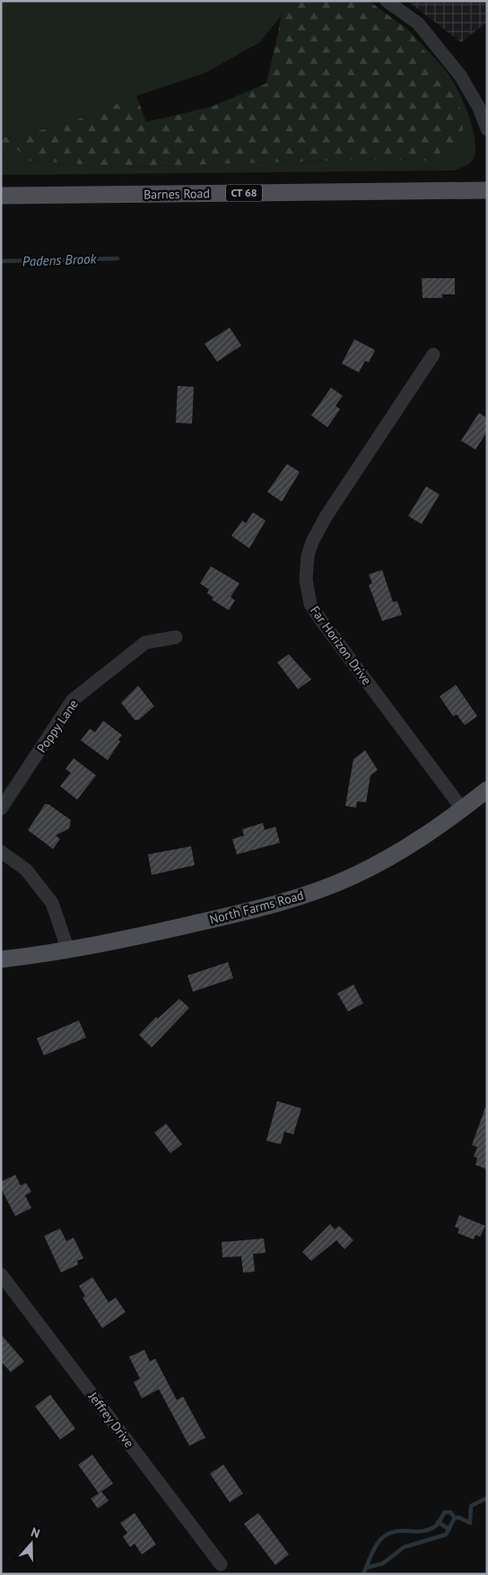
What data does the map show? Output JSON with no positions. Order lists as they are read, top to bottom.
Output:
{
  "streets": {
    "main road": ["CT 68", "Barnes Road", "North Farms Road"],
    "street": ["Far Horizon Drive", "Poppy Lane", "Jeffrey Drive"]
  },
  "crossings": [
    ["Far Horizon Drive", "North Farms Road"]
  ],
  "water": ["Padens Brook"],
  "north": "top"
}
